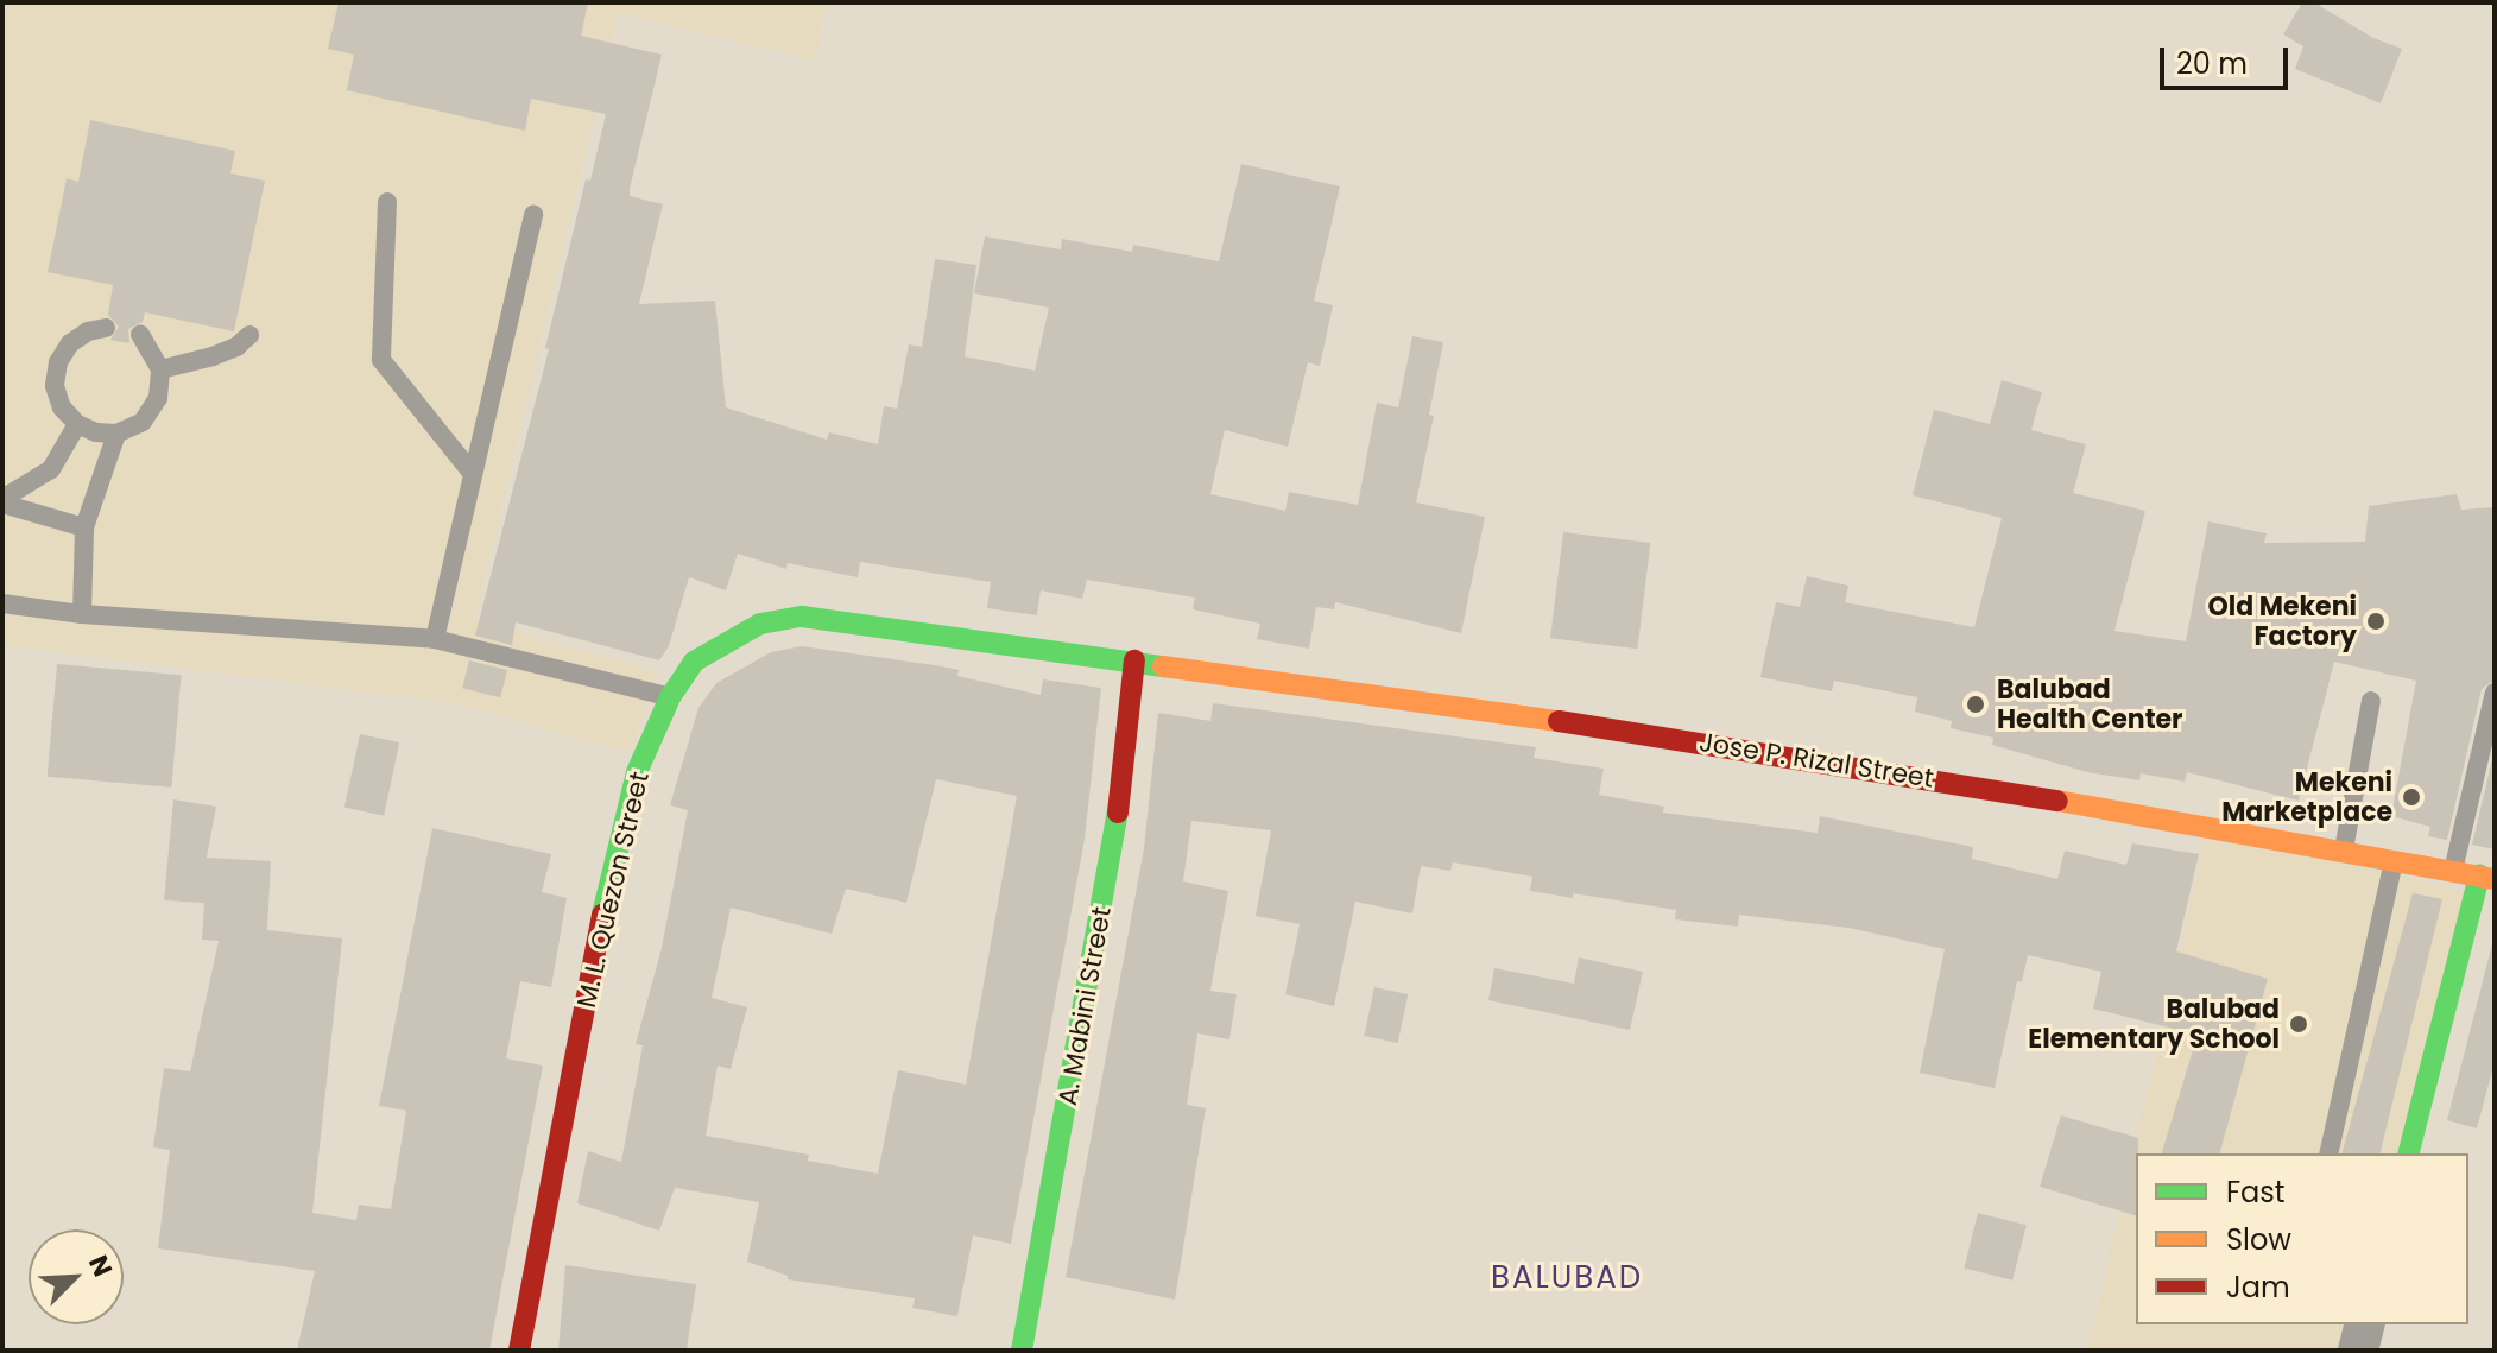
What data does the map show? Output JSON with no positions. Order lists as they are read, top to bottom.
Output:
{
  "streets": {
    "street": ["Jose P. Rizal Street", "M. L. Quezon Street", "A. Mabini Street"]
  },
  "crossings": [
    ["Jose P. Rizal Street", "M. L. Quezon Street"],
    ["Jose P. Rizal Street", "A. Mabini Street"],
    ["M. L. Quezon Street", "A. Mabini Street"]
  ],
  "districts": ["BALUBAD"],
  "places": [
    "Old Mekeni Factory",
    "Balubad Health Center",
    "Mekeni Marketplace",
    "Balubad Elementary School"
  ],
  "legend": ["Fast", "Slow", "Jam"],
  "scale_bar": "20 m",
  "north": "top right"
}
